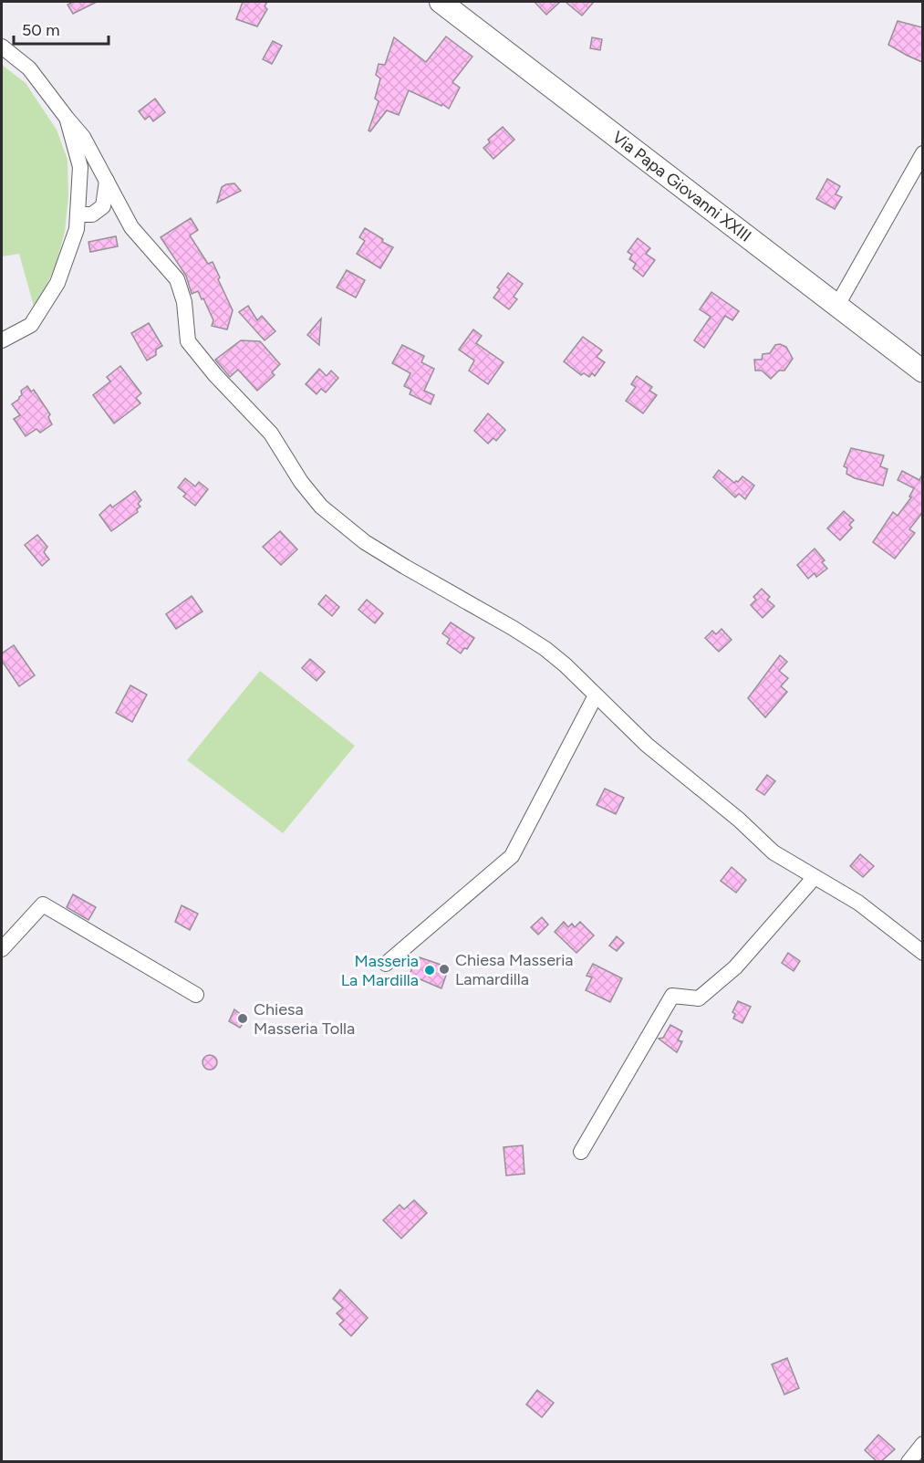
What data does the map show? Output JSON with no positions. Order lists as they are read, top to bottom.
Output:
{
  "streets": {
    "main road": ["Via Papa Giovanni XXIII"]
  },
  "places": ["Chiesa Masseria Lamardilla", "Masseria La Mardilla", "Chiesa Masseria Tolla"],
  "scale_bar": "50 m"
}
